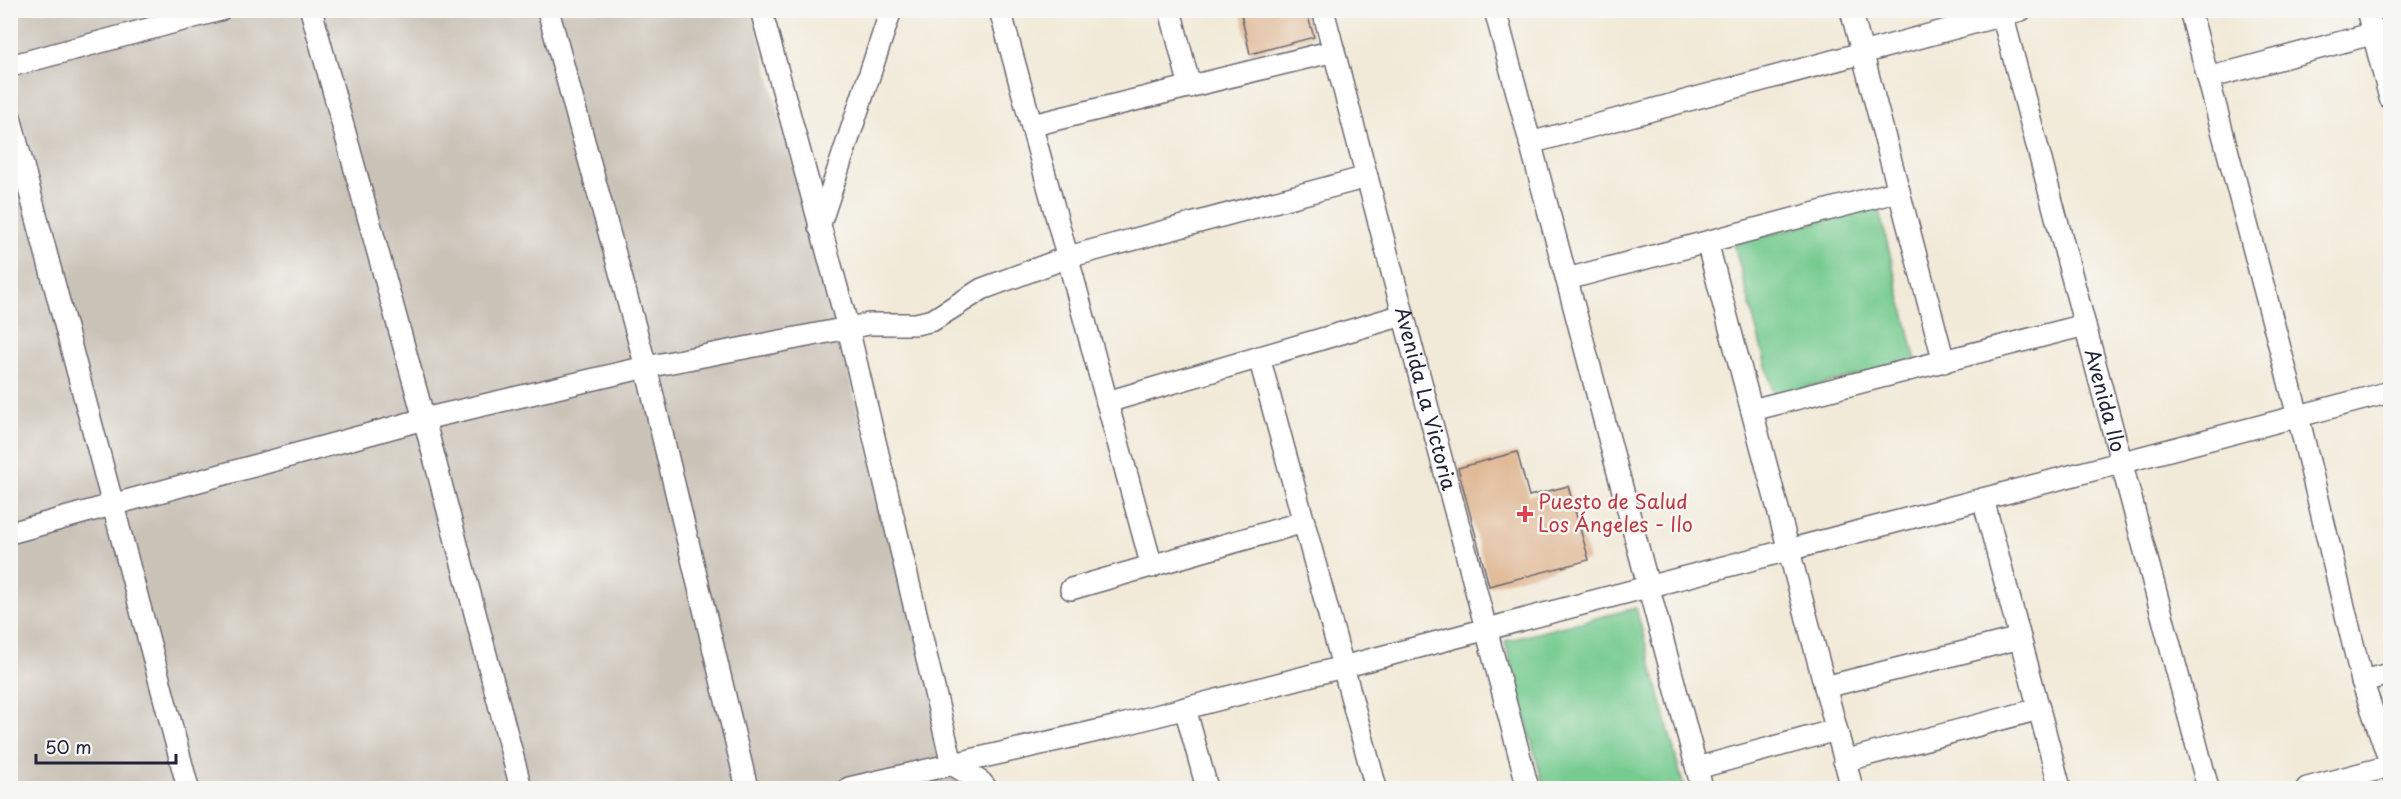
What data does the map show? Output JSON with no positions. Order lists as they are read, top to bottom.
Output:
{
  "streets": {
    "street": ["Avenida Ilo", "Avenida La Victoria"]
  },
  "places": {
    "health": ["Puesto de Salud Los Ángeles - Ilo"]
  },
  "scale_bar": "50 m"
}
